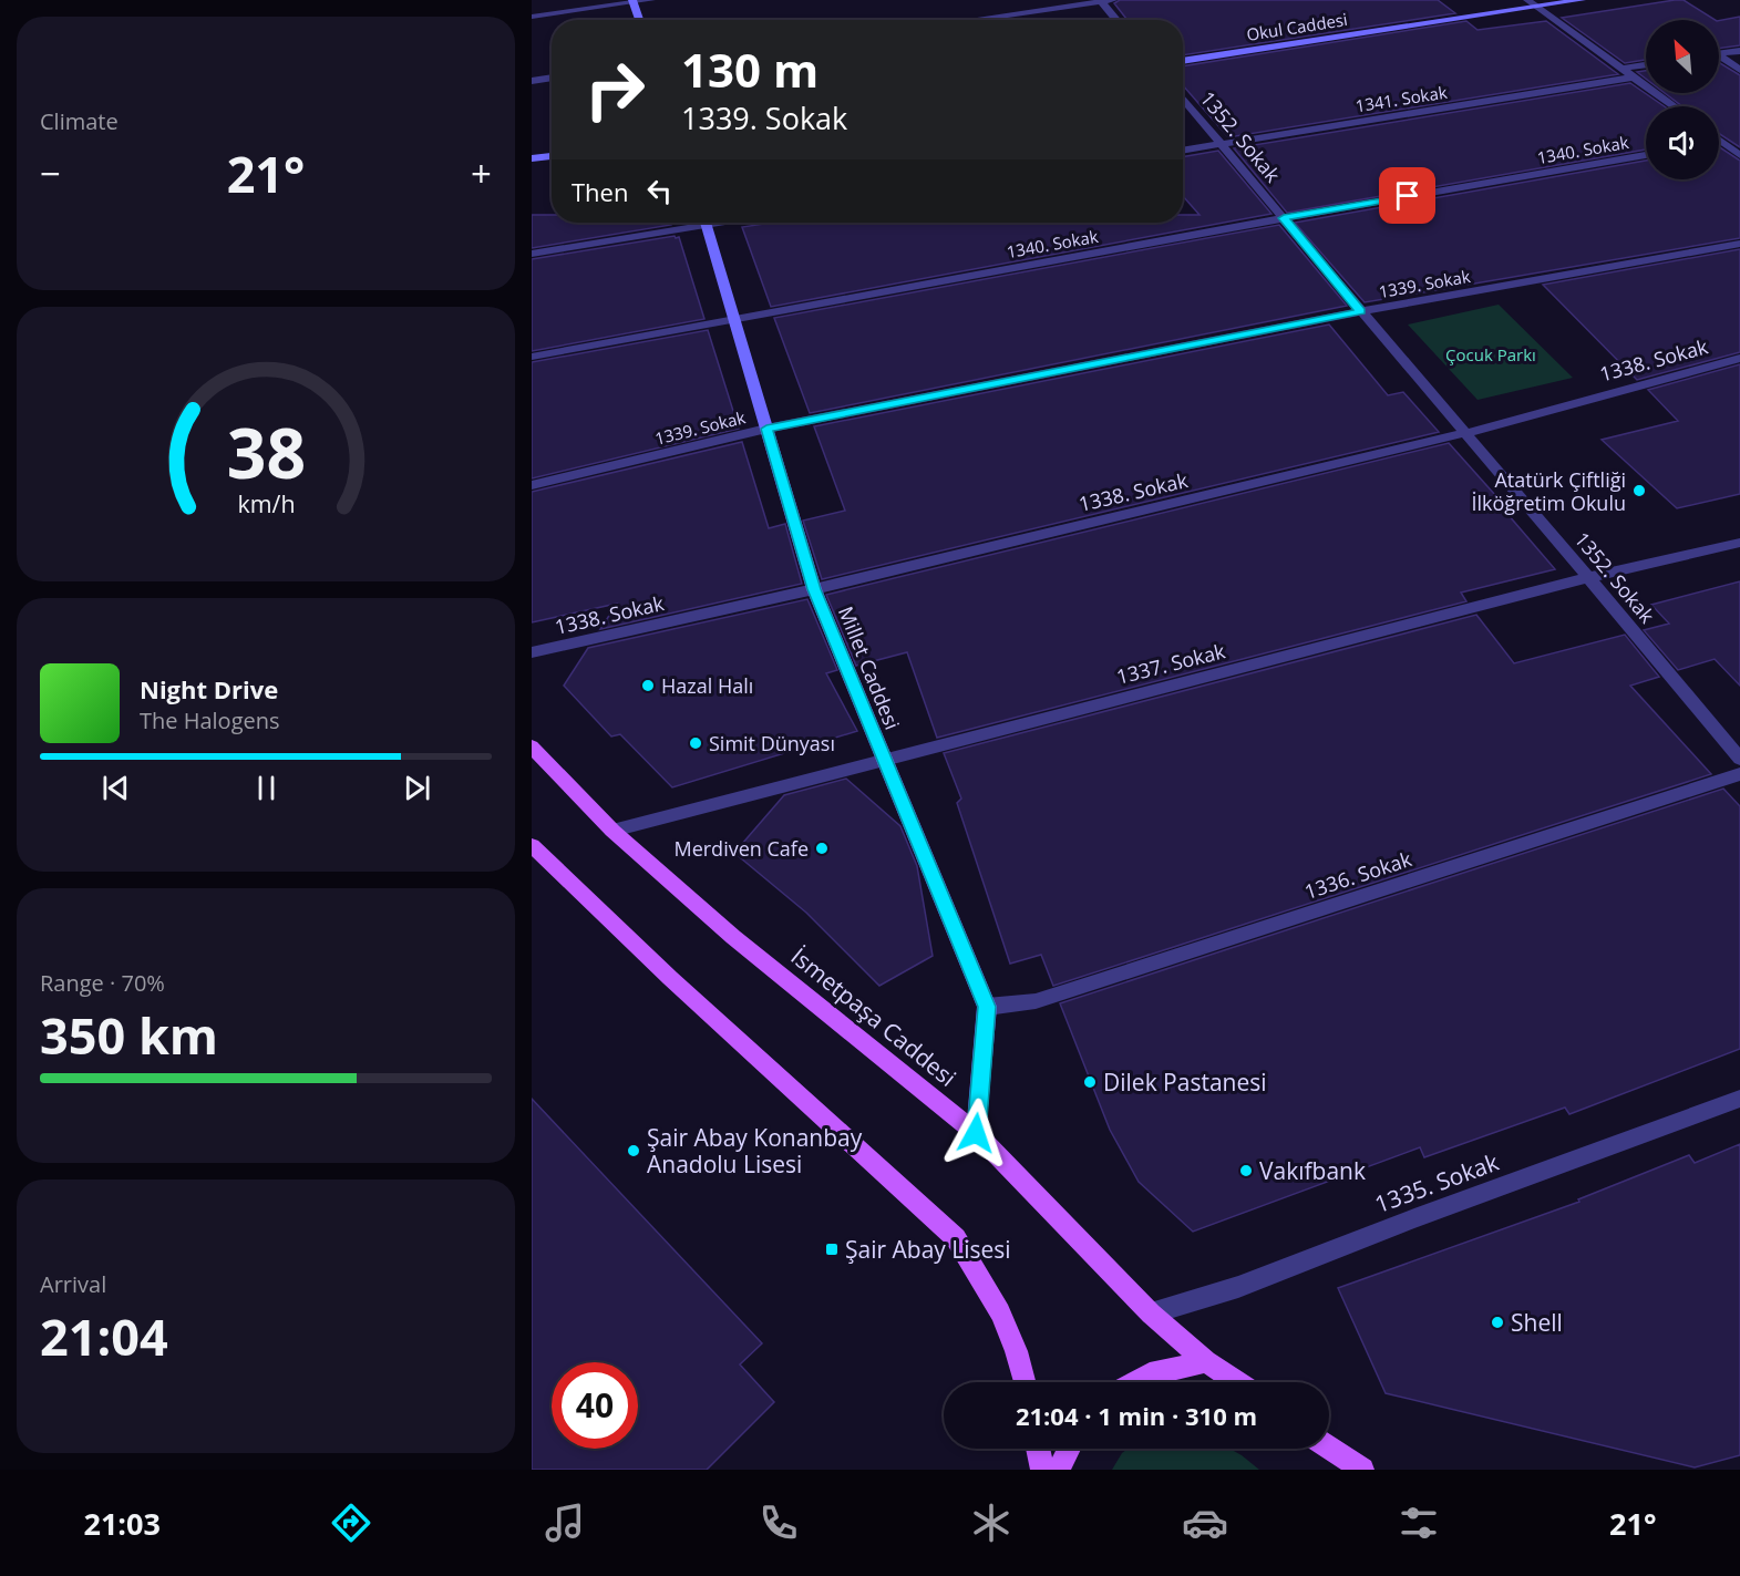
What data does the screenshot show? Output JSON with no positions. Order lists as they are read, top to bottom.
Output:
{
  "streets": {
    "main road": ["İsmetpaşa Caddesi"],
    "street": [
      "Okul Caddesi",
      "1341. Sokak",
      "1352. Sokak",
      "1340. Sokak",
      "1339. Sokak",
      "1338. Sokak",
      "1337. Sokak",
      "Millet Caddesi",
      "1336. Sokak",
      "1335. Sokak"
    ]
  },
  "crossings": [
    ["1341. Sokak", "1352. Sokak"],
    ["1352. Sokak", "1340. Sokak"],
    ["1352. Sokak", "1339. Sokak"],
    ["1352. Sokak", "1338. Sokak"],
    ["1352. Sokak", "1337. Sokak"],
    ["1340. Sokak", "Millet Caddesi"],
    ["1339. Sokak", "Millet Caddesi"],
    ["1338. Sokak", "Millet Caddesi"],
    ["1337. Sokak", "Millet Caddesi"],
    ["1337. Sokak", "İsmetpaşa Caddesi"],
    ["Millet Caddesi", "1336. Sokak"],
    ["Millet Caddesi", "İsmetpaşa Caddesi"],
    ["İsmetpaşa Caddesi", "1335. Sokak"]
  ],
  "parks": ["Çocuk Parkı"],
  "places": {
    "other": [
      "Atatürk Çiftliği İlköğretim Okulu",
      "Hazal Halı",
      "Simit Dünyası",
      "Merdiven Cafe",
      "Dilek Pastanesi",
      "Şair Abay Konanbay Anadolu Lisesi",
      "Vakıfbank",
      "Shell"
    ],
    "transit": ["Şair Abay Lisesi"]
  },
  "north": "top left",
  "page": {
    "tile": [
      "Climate",
      ["Range · 70%", "350 km"],
      ["Arrival", "21:04"]
    ],
    "turn": ["130 m", "1339. Sokak"],
    "heat": ["−", "21°", "+"],
    "then": "Then",
    "song": ["Night Drive", "The Halogens"],
    "limit": "40",
    "trip": "21:04 · 1 min · 310 m",
    "tabs": ["21:03", "21°"],
    "gauge": ["38", "km/h"]
  }
}
